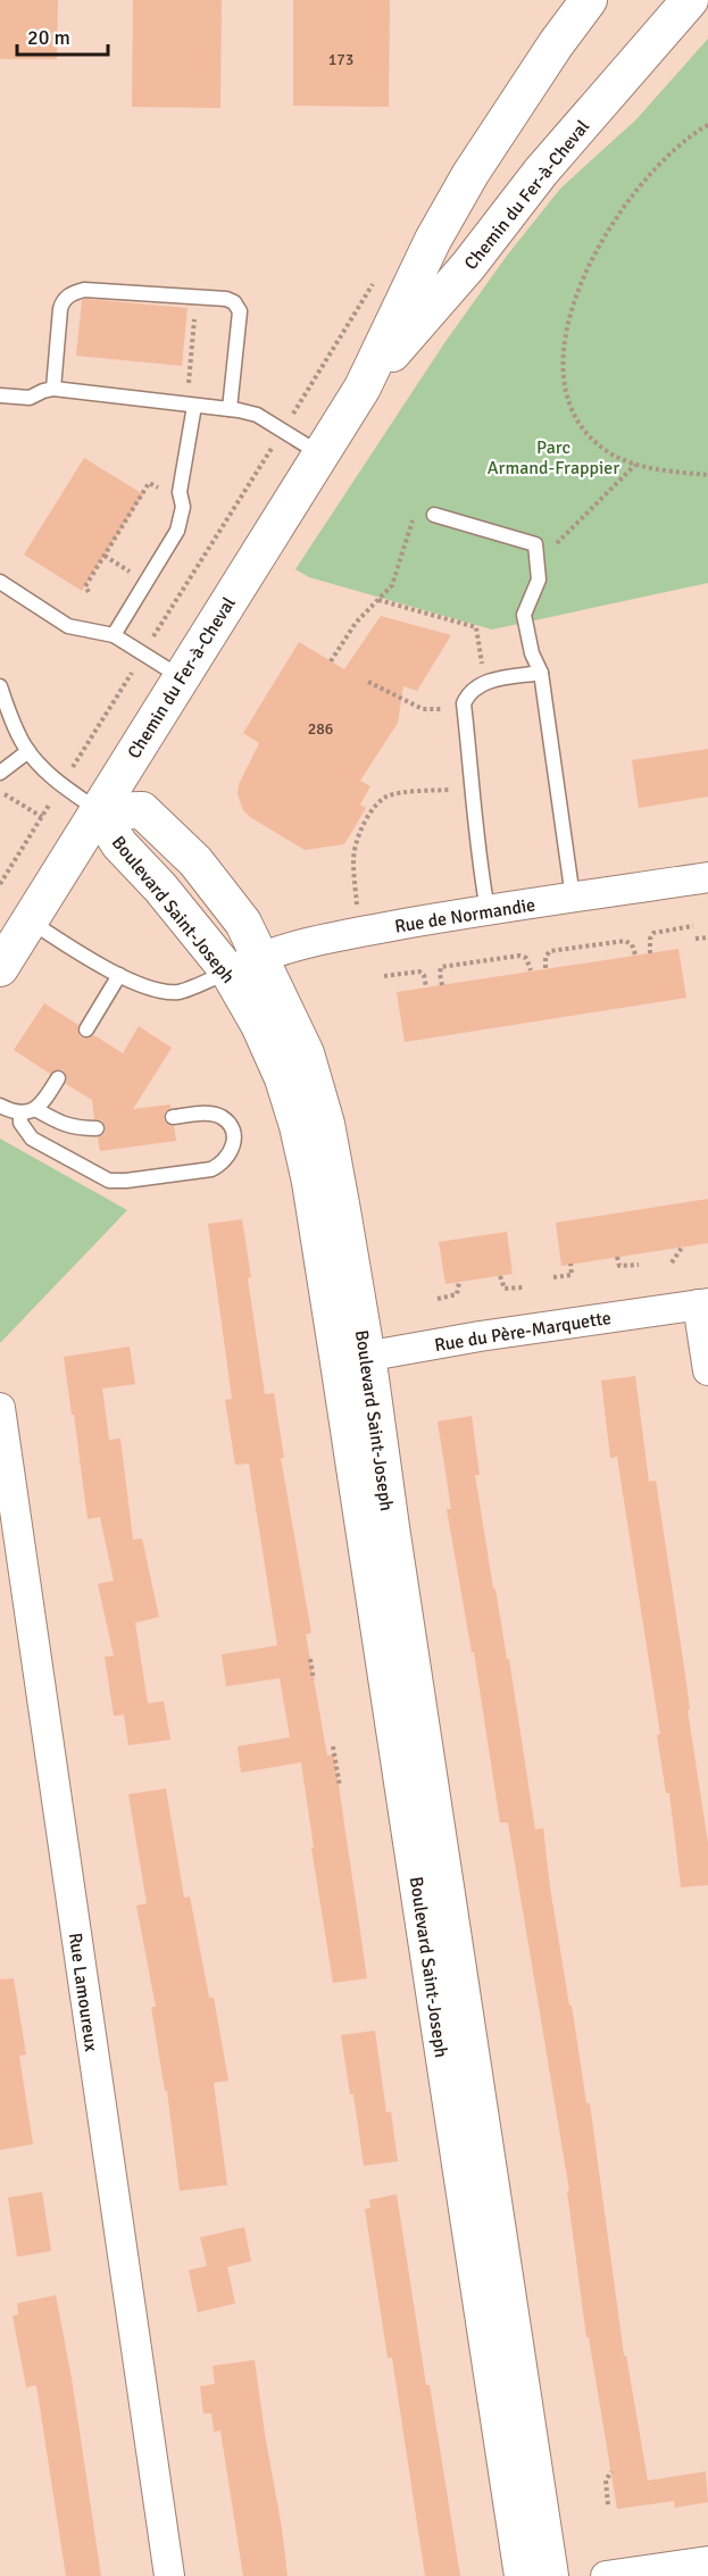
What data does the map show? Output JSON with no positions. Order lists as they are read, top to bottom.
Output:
{
  "streets": {
    "street": [
      "Chemin du Fer-à-Cheval",
      "Boulevard Saint-Joseph",
      "Rue de Normandie",
      "Rue du Père-Marquette",
      "Rue Lamoureux"
    ]
  },
  "crossings": [
    ["Chemin du Fer-à-Cheval", "Boulevard Saint-Joseph"],
    ["Boulevard Saint-Joseph", "Rue de Normandie"],
    ["Boulevard Saint-Joseph", "Rue du Père-Marquette"]
  ],
  "parks": ["Parc Armand-Frappier"],
  "house_numbers": ["173", "286"],
  "scale_bar": "20 m"
}
